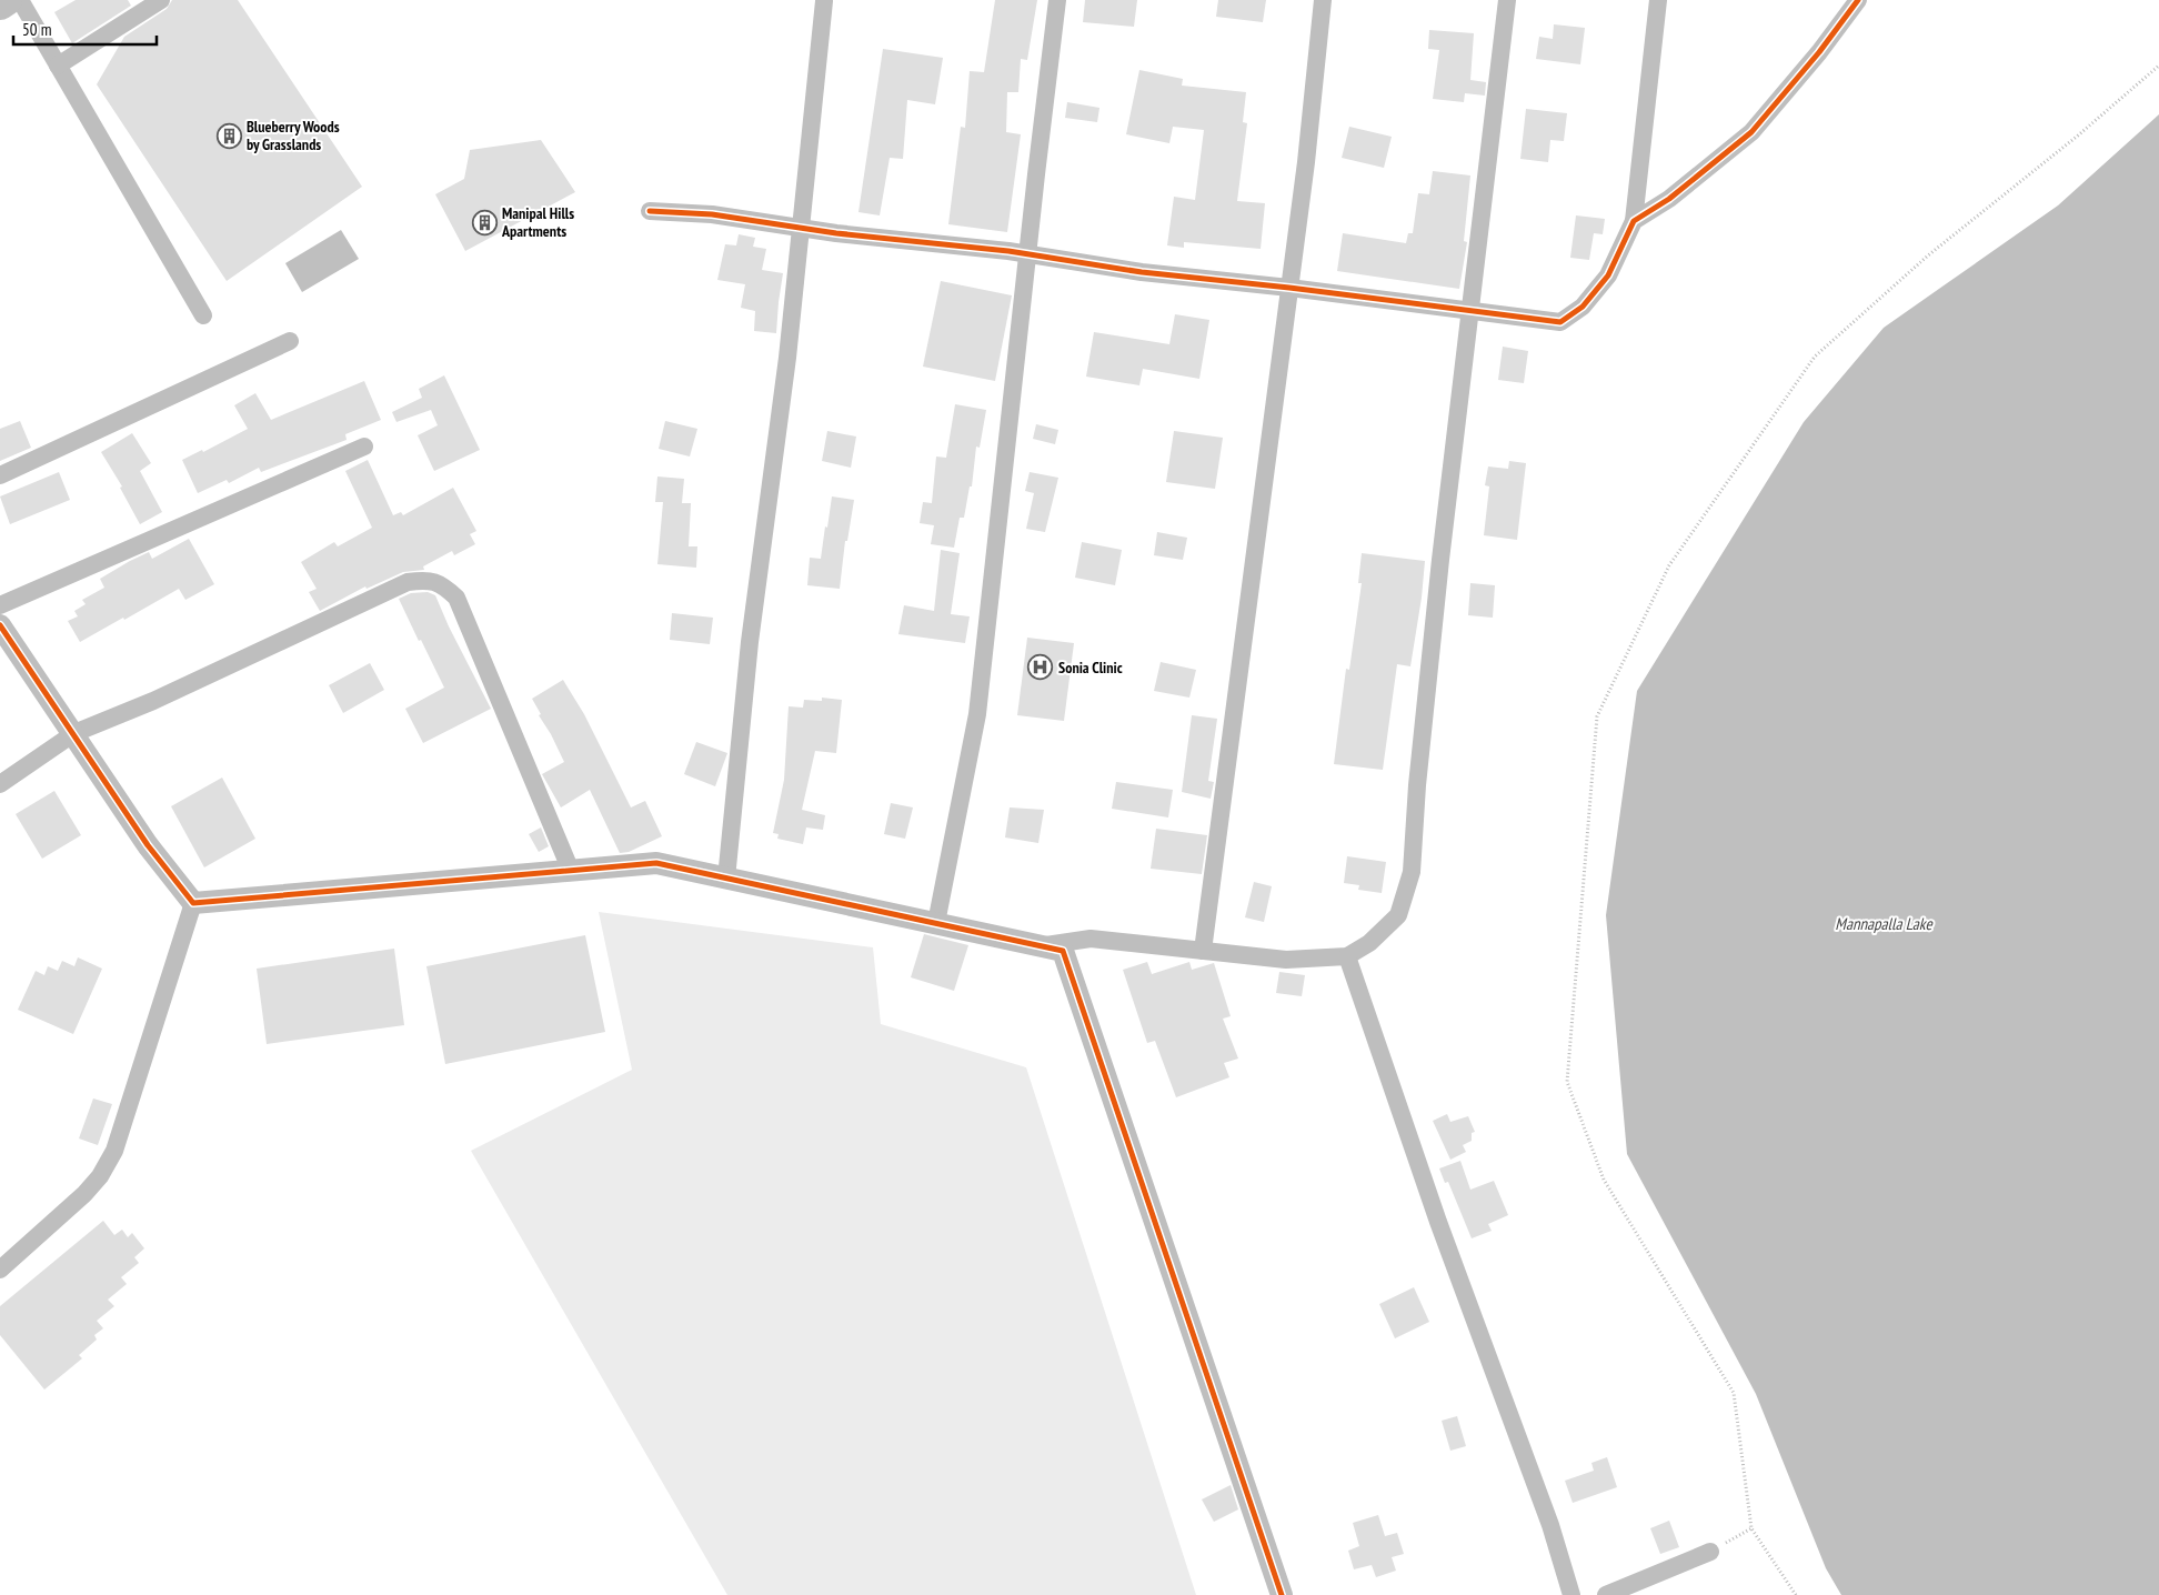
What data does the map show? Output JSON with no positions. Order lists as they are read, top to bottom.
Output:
{
  "water": ["Mannapalla Lake"],
  "places": {
    "building": ["Blueberry Woods by Grasslands", "Manipal Hills Apartments"],
    "hospital": ["Sonia Clinic"]
  },
  "scale_bar": "50 m"
}
